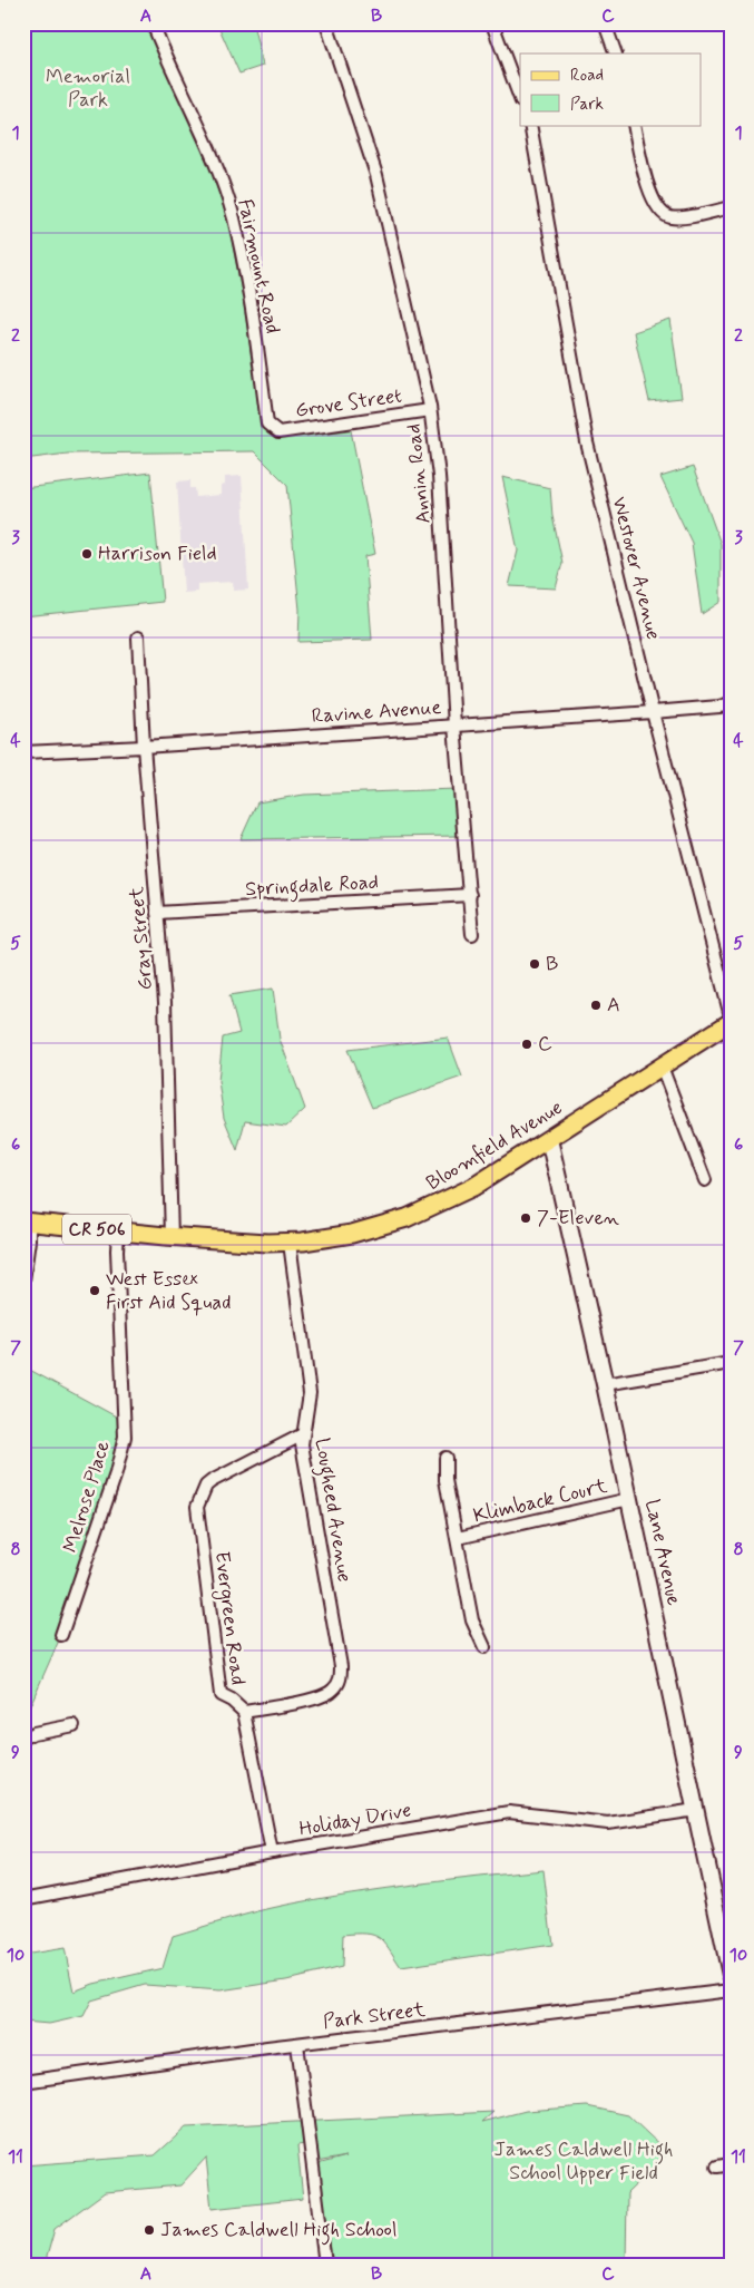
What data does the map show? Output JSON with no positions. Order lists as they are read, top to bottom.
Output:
{
  "streets": {
    "main road": ["Bloomfield Avenue", "CR 506"],
    "street": [
      "Fairmount Road",
      "Grove Street",
      "Annin Road",
      "Westover Avenue",
      "Ravine Avenue",
      "Springdale Road",
      "Gray Street",
      "Melrose Place",
      "Klimback Court",
      "Lougheed Avenue",
      "Lane Avenue",
      "Evergreen Road",
      "Holiday Drive",
      "Park Street"
    ]
  },
  "crossings": [
    ["Fairmount Road", "Grove Street"],
    ["Grove Street", "Annin Road"],
    ["Annin Road", "Ravine Avenue"],
    ["Annin Road", "Springdale Road"],
    ["Westover Avenue", "Ravine Avenue"],
    ["Ravine Avenue", "Gray Street"],
    ["Springdale Road", "Gray Street"],
    ["Gray Street", "Bloomfield Avenue"],
    ["Bloomfield Avenue", "Melrose Place"],
    ["Bloomfield Avenue", "Lougheed Avenue"],
    ["Bloomfield Avenue", "Lane Avenue"],
    ["Klimback Court", "Lane Avenue"],
    ["Lougheed Avenue", "Evergreen Road"],
    ["Lane Avenue", "Holiday Drive"],
    ["Evergreen Road", "Holiday Drive"]
  ],
  "parks": ["Memorial Park", "James Caldwell High School Upper Field"],
  "places": [
    "Harrison Field",
    "B",
    "A",
    "C",
    "7-Eleven",
    "West Essex First Aid Squad",
    "James Caldwell High School"
  ],
  "legend": ["Road", "Park"],
  "grid": {
    "columns": ["A", "B", "C"],
    "rows": [
      "1",
      "2",
      "3",
      "4",
      "5",
      "6",
      "7",
      "8",
      "9",
      "10",
      "11"
    ]
  }
}
